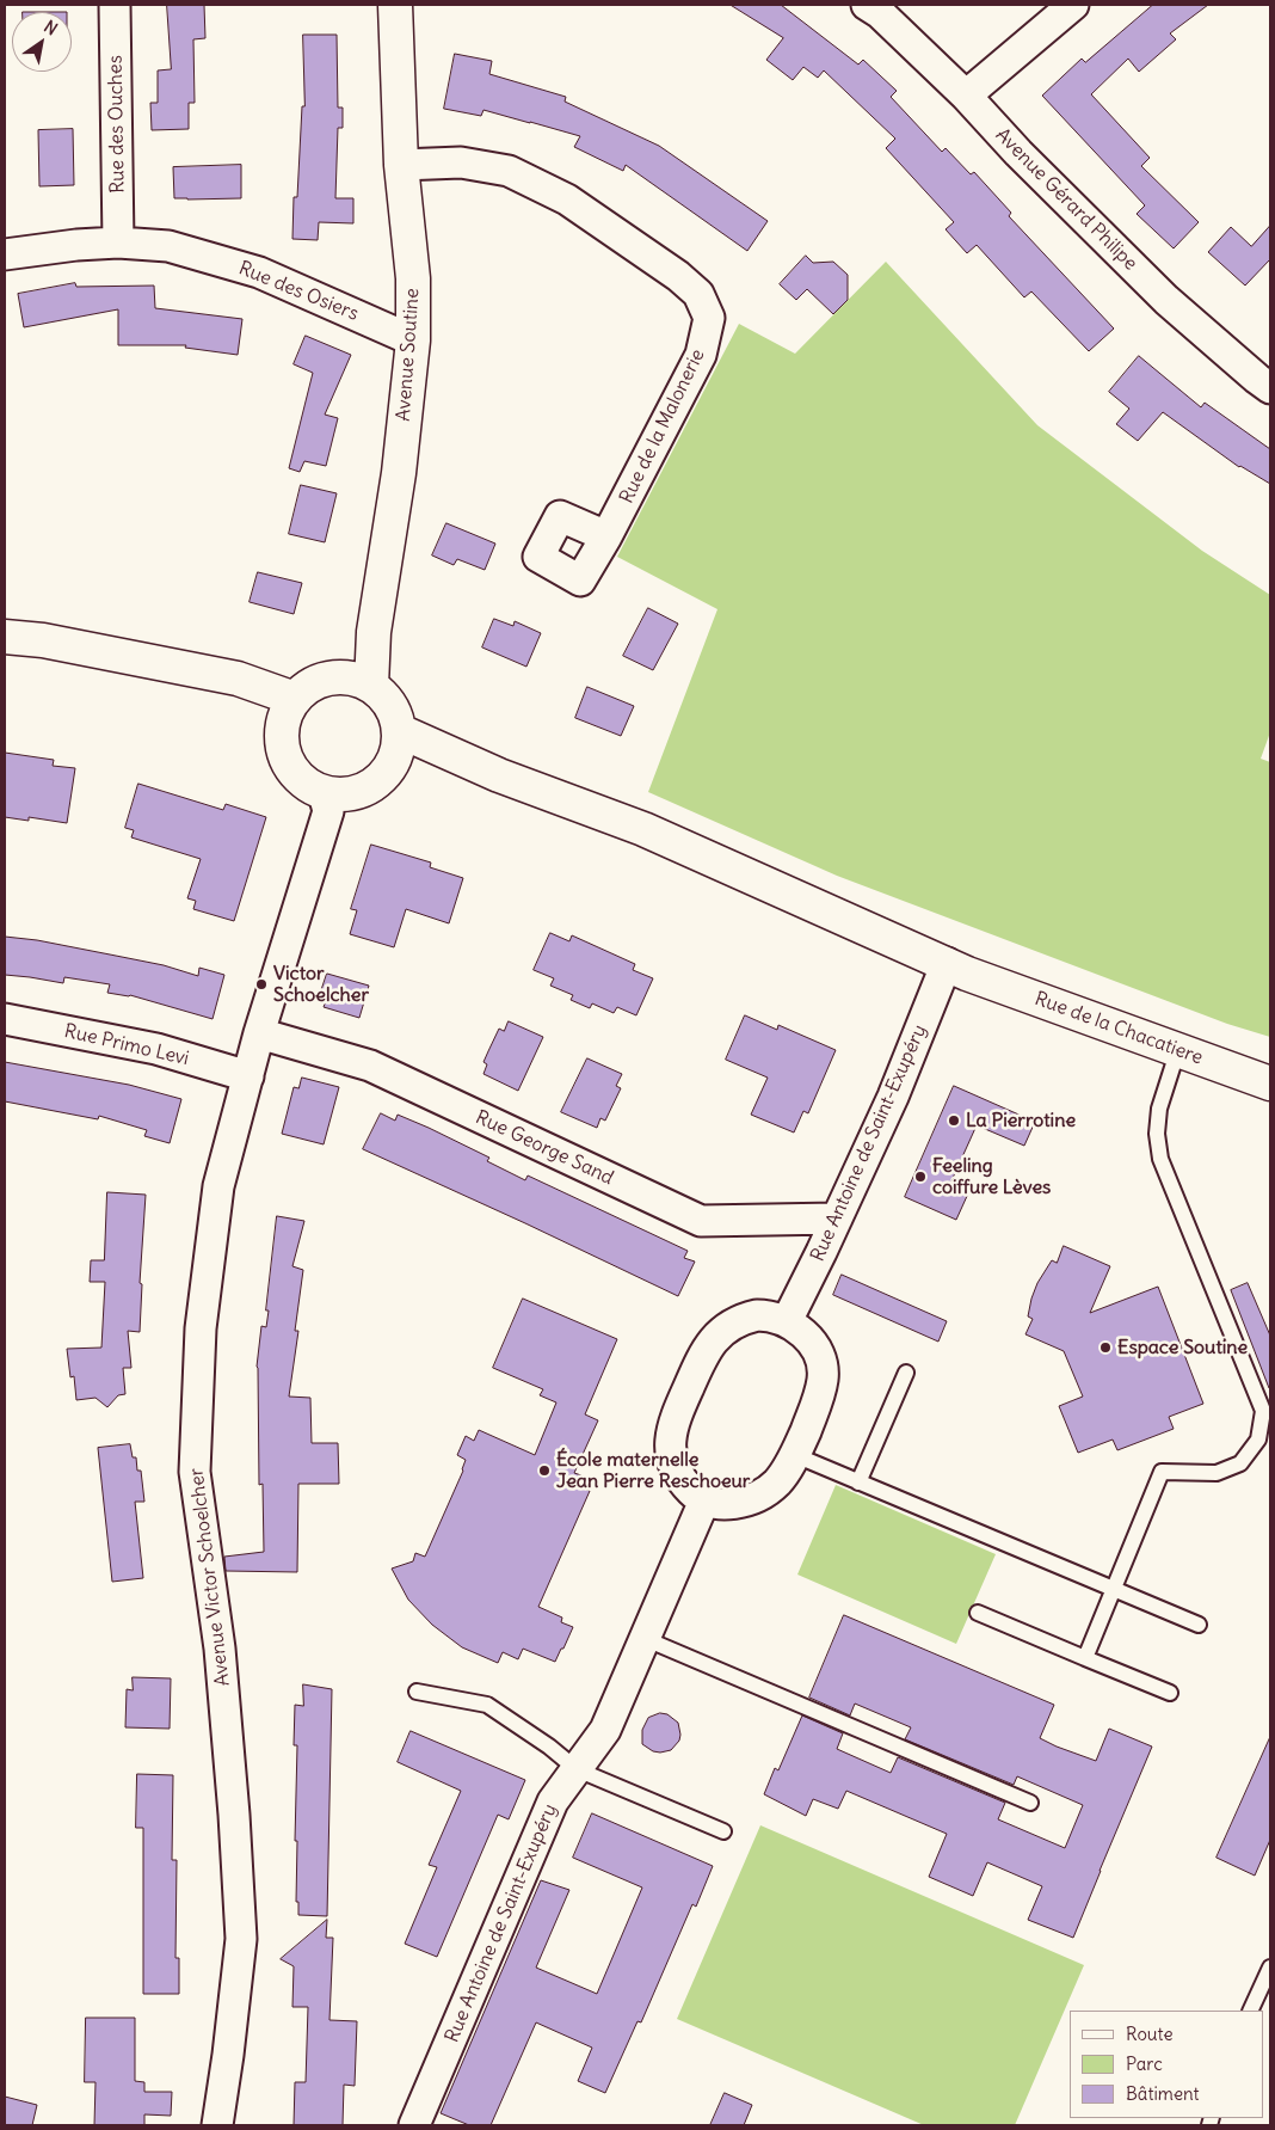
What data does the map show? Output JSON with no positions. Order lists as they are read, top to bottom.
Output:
{
  "streets": {
    "street": [
      "Rue des Ouches",
      "Avenue Gérard Philipe",
      "Rue des Osiers",
      "Avenue Soutine",
      "Rue de la Malonerie",
      "Rue de la Chacatiere",
      "Rue Primo Levi",
      "Rue Antoine de Saint-Exupéry",
      "Rue George Sand",
      "Avenue Victor Schoelcher"
    ]
  },
  "crossings": [
    ["Rue des Ouches", "Rue des Osiers"],
    ["Rue des Osiers", "Avenue Soutine"],
    ["Avenue Soutine", "Rue de la Malonerie"],
    ["Avenue Soutine", "Rue de la Chacatiere"],
    ["Avenue Soutine", "Avenue Victor Schoelcher"],
    ["Rue de la Chacatiere", "Rue Antoine de Saint-Exupéry"],
    ["Rue de la Chacatiere", "Avenue Victor Schoelcher"],
    ["Rue Primo Levi", "Avenue Victor Schoelcher"],
    ["Rue Antoine de Saint-Exupéry", "Rue George Sand"],
    ["Rue George Sand", "Avenue Victor Schoelcher"]
  ],
  "places": [
    "Victor Schoelcher",
    "La Pierrotine",
    "Feeling coiffure Lèves",
    "Espace Soutine",
    "École maternelle Jean Pierre Reschoeur"
  ],
  "legend": ["Route", "Parc", "Bâtiment"],
  "north": "top right"
}
